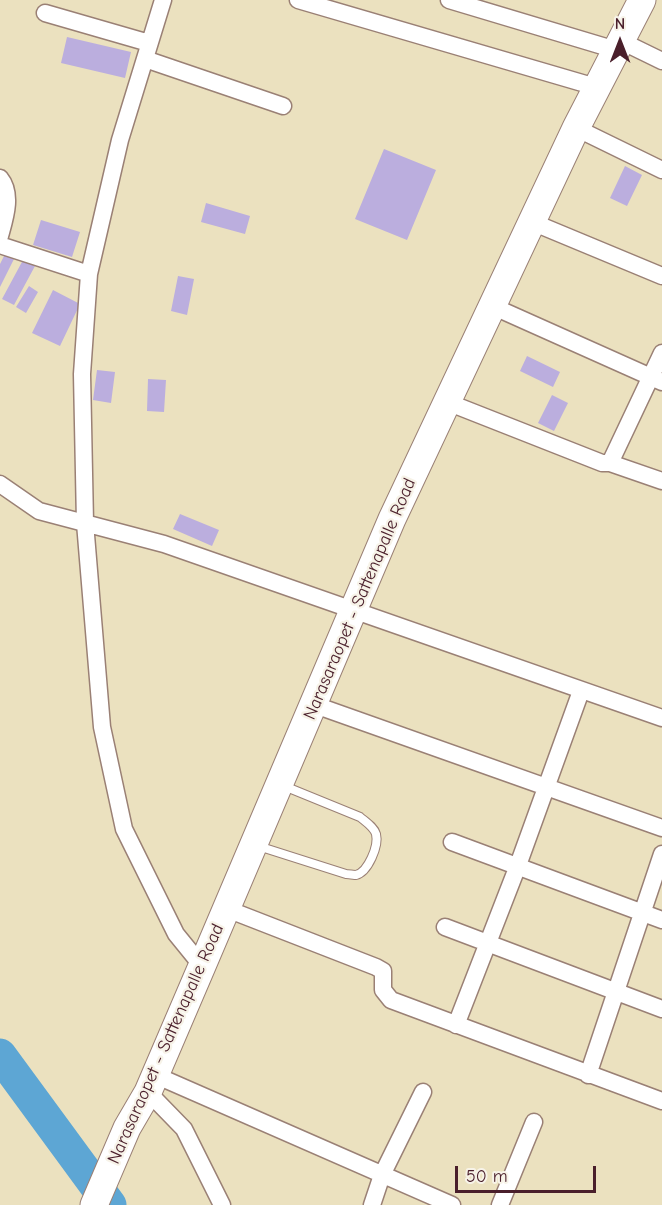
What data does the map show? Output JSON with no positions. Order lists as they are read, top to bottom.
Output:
{
  "streets": {
    "main road": ["Narasaraopet - Sattenapalle Road"]
  },
  "scale_bar": "50 m",
  "north": "top"
}
